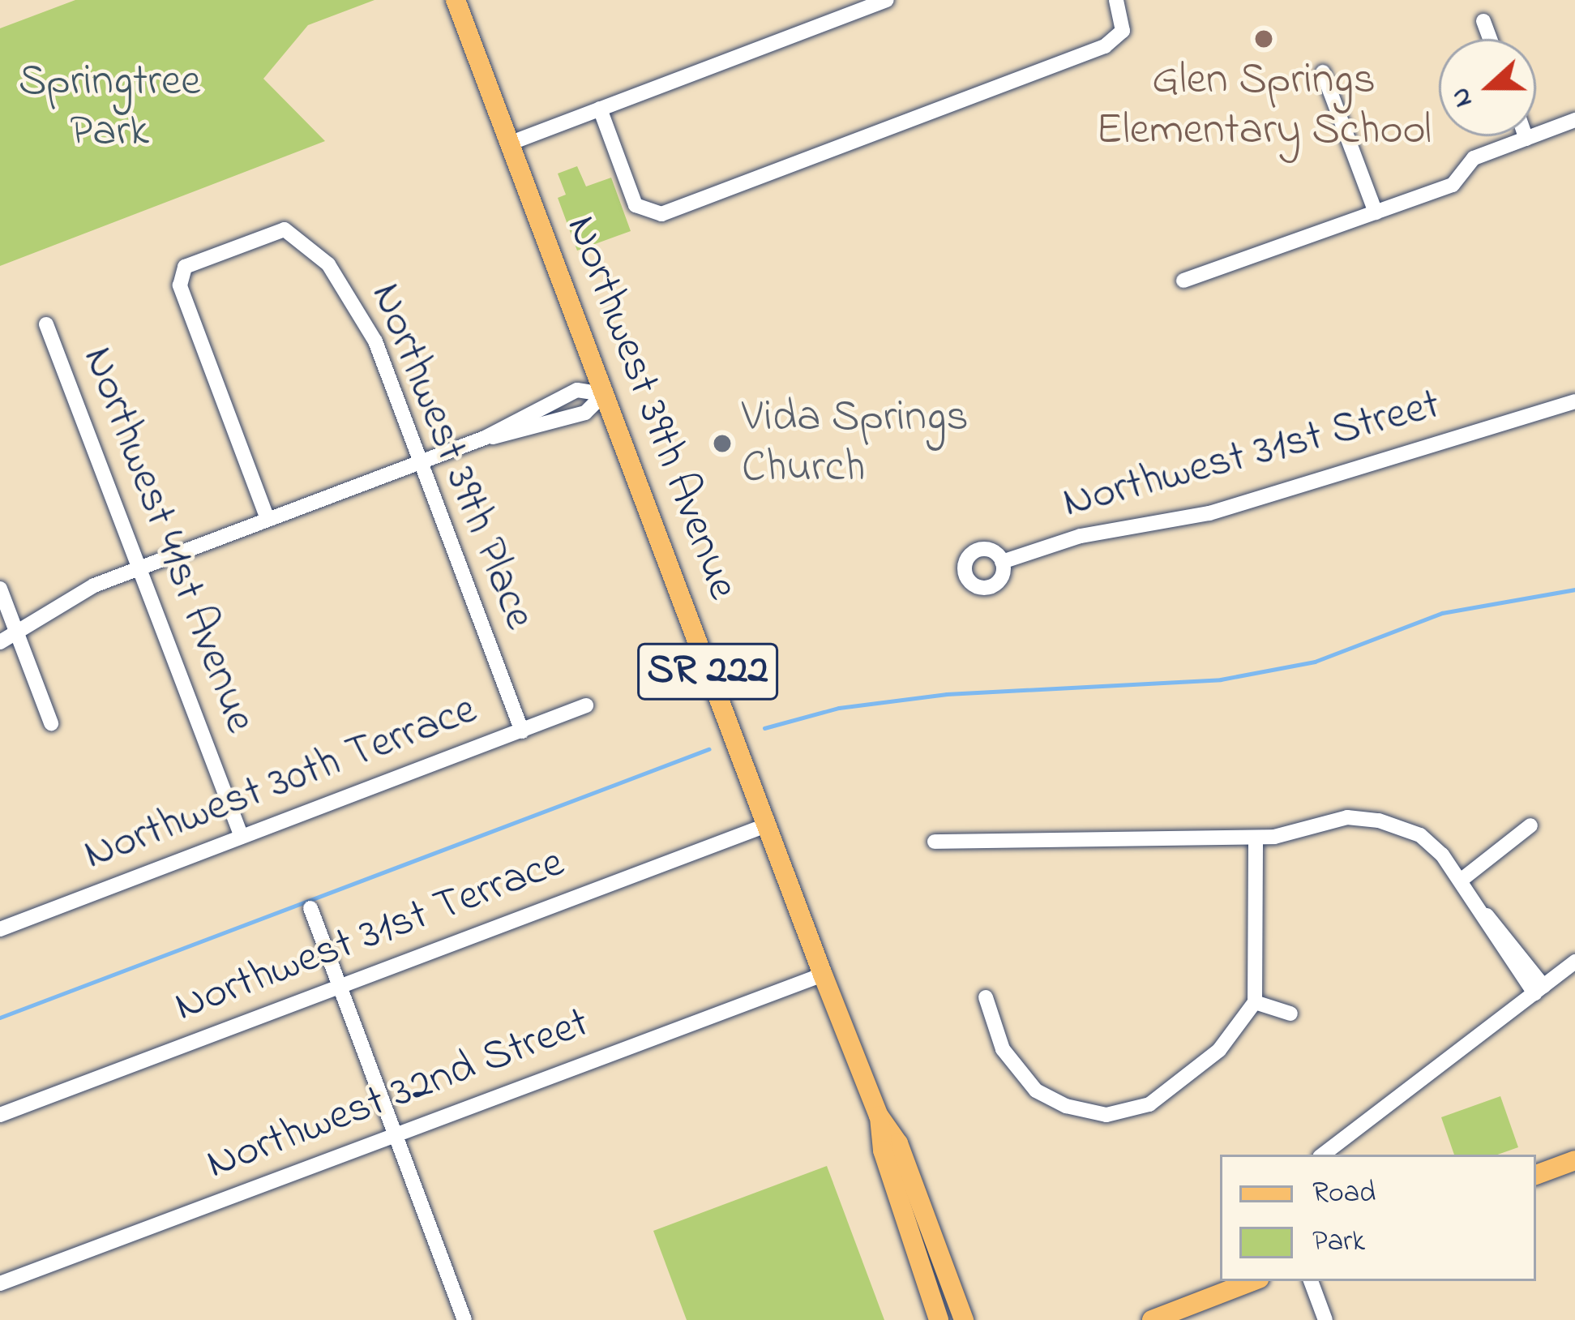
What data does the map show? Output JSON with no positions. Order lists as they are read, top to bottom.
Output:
{
  "streets": {
    "main road": ["Northwest 39th Avenue", "SR 222"],
    "street": [
      "Northwest 31st Street",
      "Northwest 39th Place",
      "Northwest 41st Avenue",
      "Northwest 30th Terrace",
      "Northwest 31st Terrace",
      "Northwest 32nd Street"
    ]
  },
  "crossings": [
    ["Northwest 39th Avenue", "Northwest 31st Terrace"],
    ["Northwest 39th Avenue", "Northwest 32nd Street"],
    ["Northwest 39th Place", "Northwest 30th Terrace"],
    ["Northwest 41st Avenue", "Northwest 30th Terrace"]
  ],
  "parks": ["Springtree Park"],
  "places": ["Glen Springs Elementary School", "Vida Springs Church"],
  "legend": ["Road", "Park"],
  "north": "left"
}
